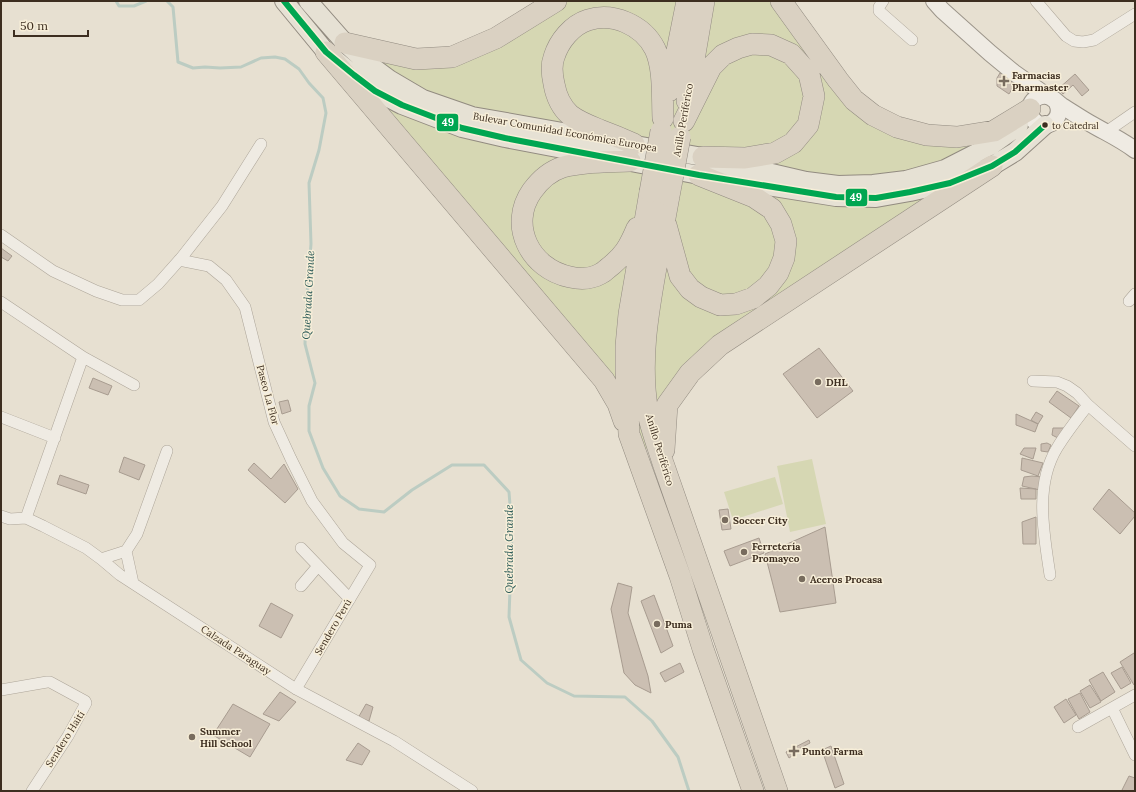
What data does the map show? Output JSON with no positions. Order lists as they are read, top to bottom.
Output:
{
  "streets": {
    "highway": ["Anillo Periférico"],
    "main road": ["Bulevar Comunidad Económica Europea"],
    "street": [
      "Paseo La Flor",
      "Sendero Perú",
      "Calzada Paraguay",
      "Sendero Haití"
    ]
  },
  "crossings": [
    ["Paseo La Flor", "Sendero Perú"],
    ["Sendero Perú", "Calzada Paraguay"]
  ],
  "water": ["Quebrada Grande"],
  "places": {
    "health": ["Farmacias Pharmaster", "Punto Farma"],
    "other": [
      "to Catedral",
      "DHL",
      "Soccer City",
      "Ferretería Promayco",
      "Aceros Procasa",
      "Puma",
      "Summer Hill School"
    ]
  },
  "lines": ["transit line 49"],
  "scale_bar": "50 m"
}
